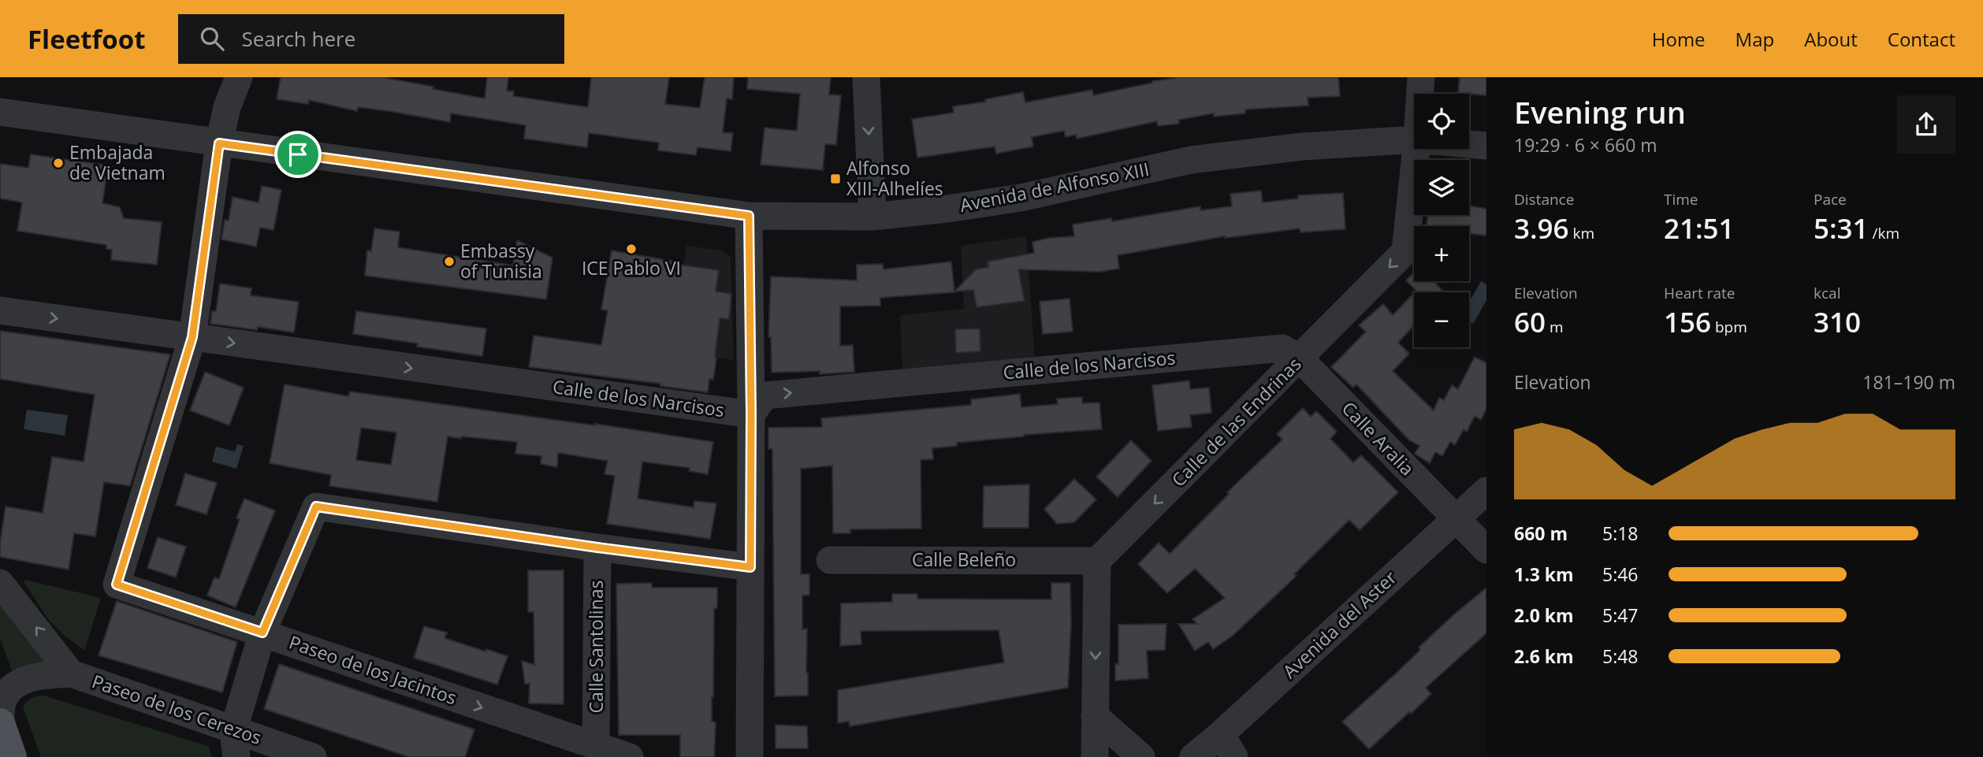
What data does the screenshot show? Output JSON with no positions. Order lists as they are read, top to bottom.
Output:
{
  "streets": {
    "street": [
      "Avenida de Alfonso XIII",
      "Calle de los Narcisos",
      "Calle de las Endrinas",
      "Calle Aralia",
      "Calle Beleño",
      "Avenida del Aster",
      "Calle Santolinas",
      "Paseo de los Jacintos",
      "Paseo de los Cerezos"
    ]
  },
  "crossings": [
    ["Calle de los Narcisos", "Calle de las Endrinas"],
    ["Calle de los Narcisos", "Calle Aralia"],
    ["Calle de los Narcisos", "Paseo de los Jacintos"],
    ["Calle de las Endrinas", "Calle Aralia"],
    ["Calle de las Endrinas", "Calle Beleño"],
    ["Calle Aralia", "Avenida del Aster"],
    ["Calle Santolinas", "Paseo de los Jacintos"]
  ],
  "one_way": ["Calle de los Narcisos", "Calle de las Endrinas", "Paseo de los Jacintos"],
  "places": {
    "other": ["Embajada de Vietnam", "ICE Pablo VI", "Embassy of Tunisia"],
    "transit": ["Alfonso XIII-Alhelíes"]
  },
  "page": {
    "header": "Fleetfoot",
    "search": "Search here",
    "nav": [
      "Home",
      "Map",
      "About",
      "Contact"
    ],
    "heading": ["Evening run", "19:29 · 6 × 660 m"],
    "map_buttons": ["+", "−"],
    "stats": [
      ["Distance", "3.96 km"],
      ["Time", "21:51"],
      ["Pace", "5:31 /km"],
      ["Elevation", "60 m"],
      ["Heart rate", "156 bpm"],
      ["kcal", "310"]
    ],
    "chart": ["Elevation", "181–190 m"],
    "list": [
      {
        "name": "660 m",
        "note": "5:18"
      },
      {
        "name": "1.3 km",
        "note": "5:46"
      },
      {
        "name": "2.0 km",
        "note": "5:47"
      },
      {
        "name": "2.6 km",
        "note": "5:48"
      }
    ]
  }
}
